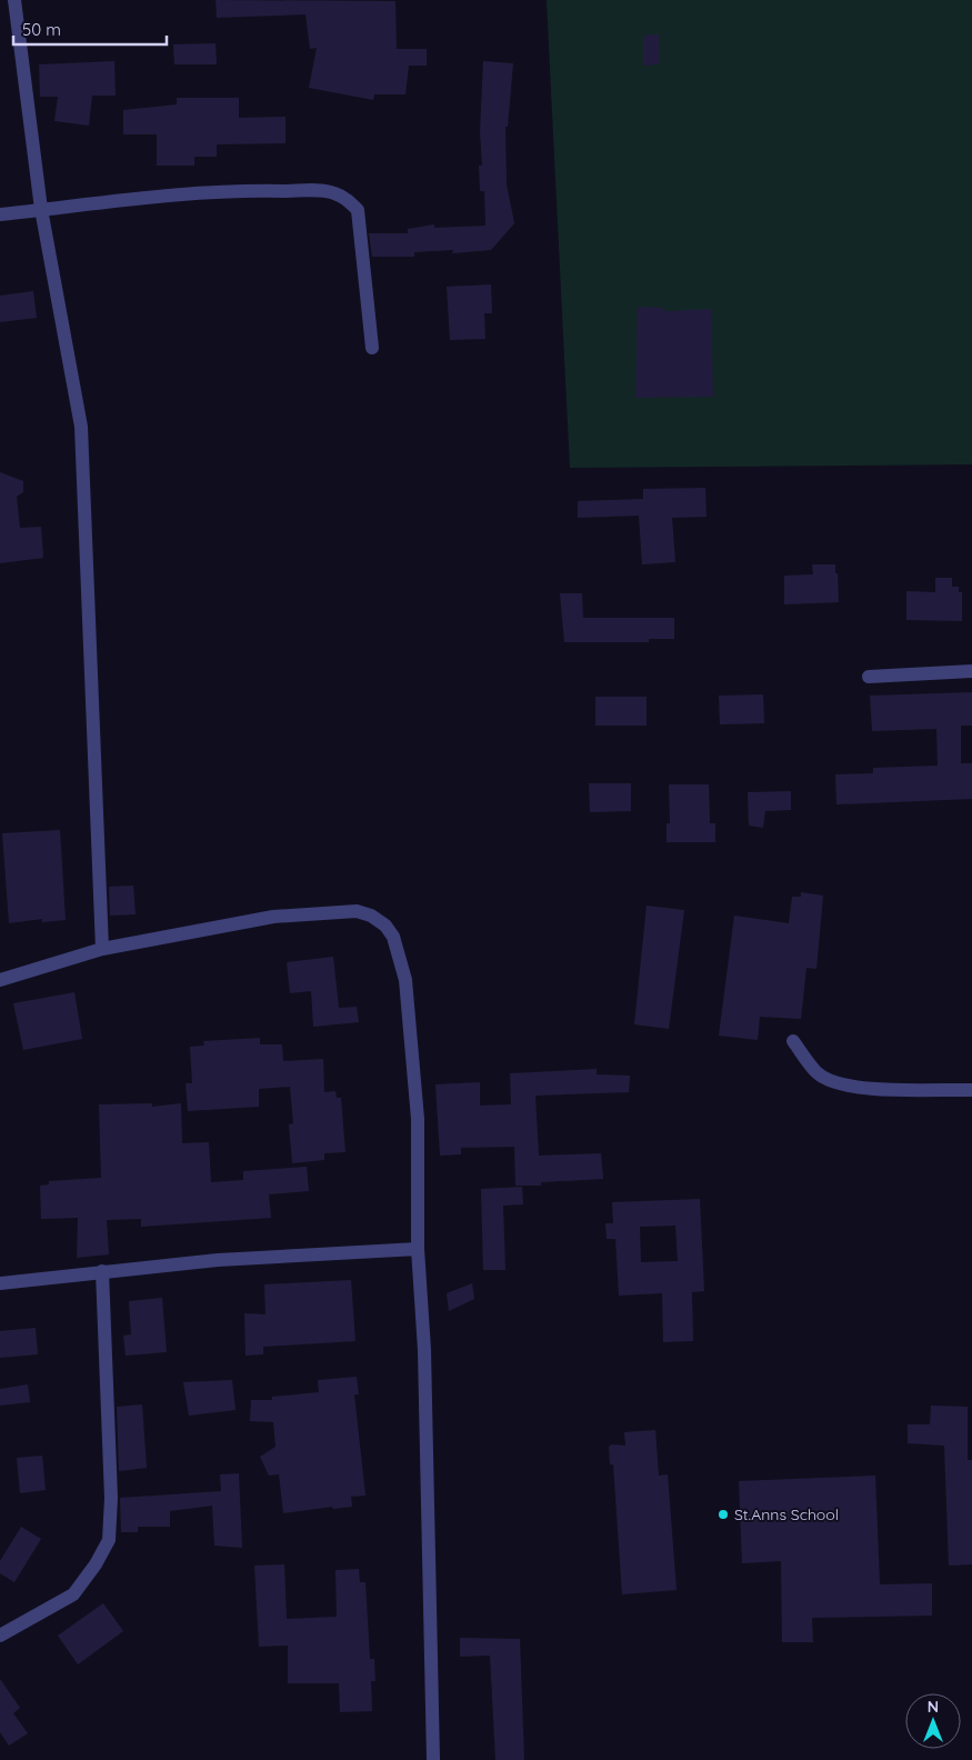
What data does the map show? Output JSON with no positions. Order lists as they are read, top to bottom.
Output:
{
  "places": ["St.Anns School"],
  "scale_bar": "50 m",
  "north": "top"
}
